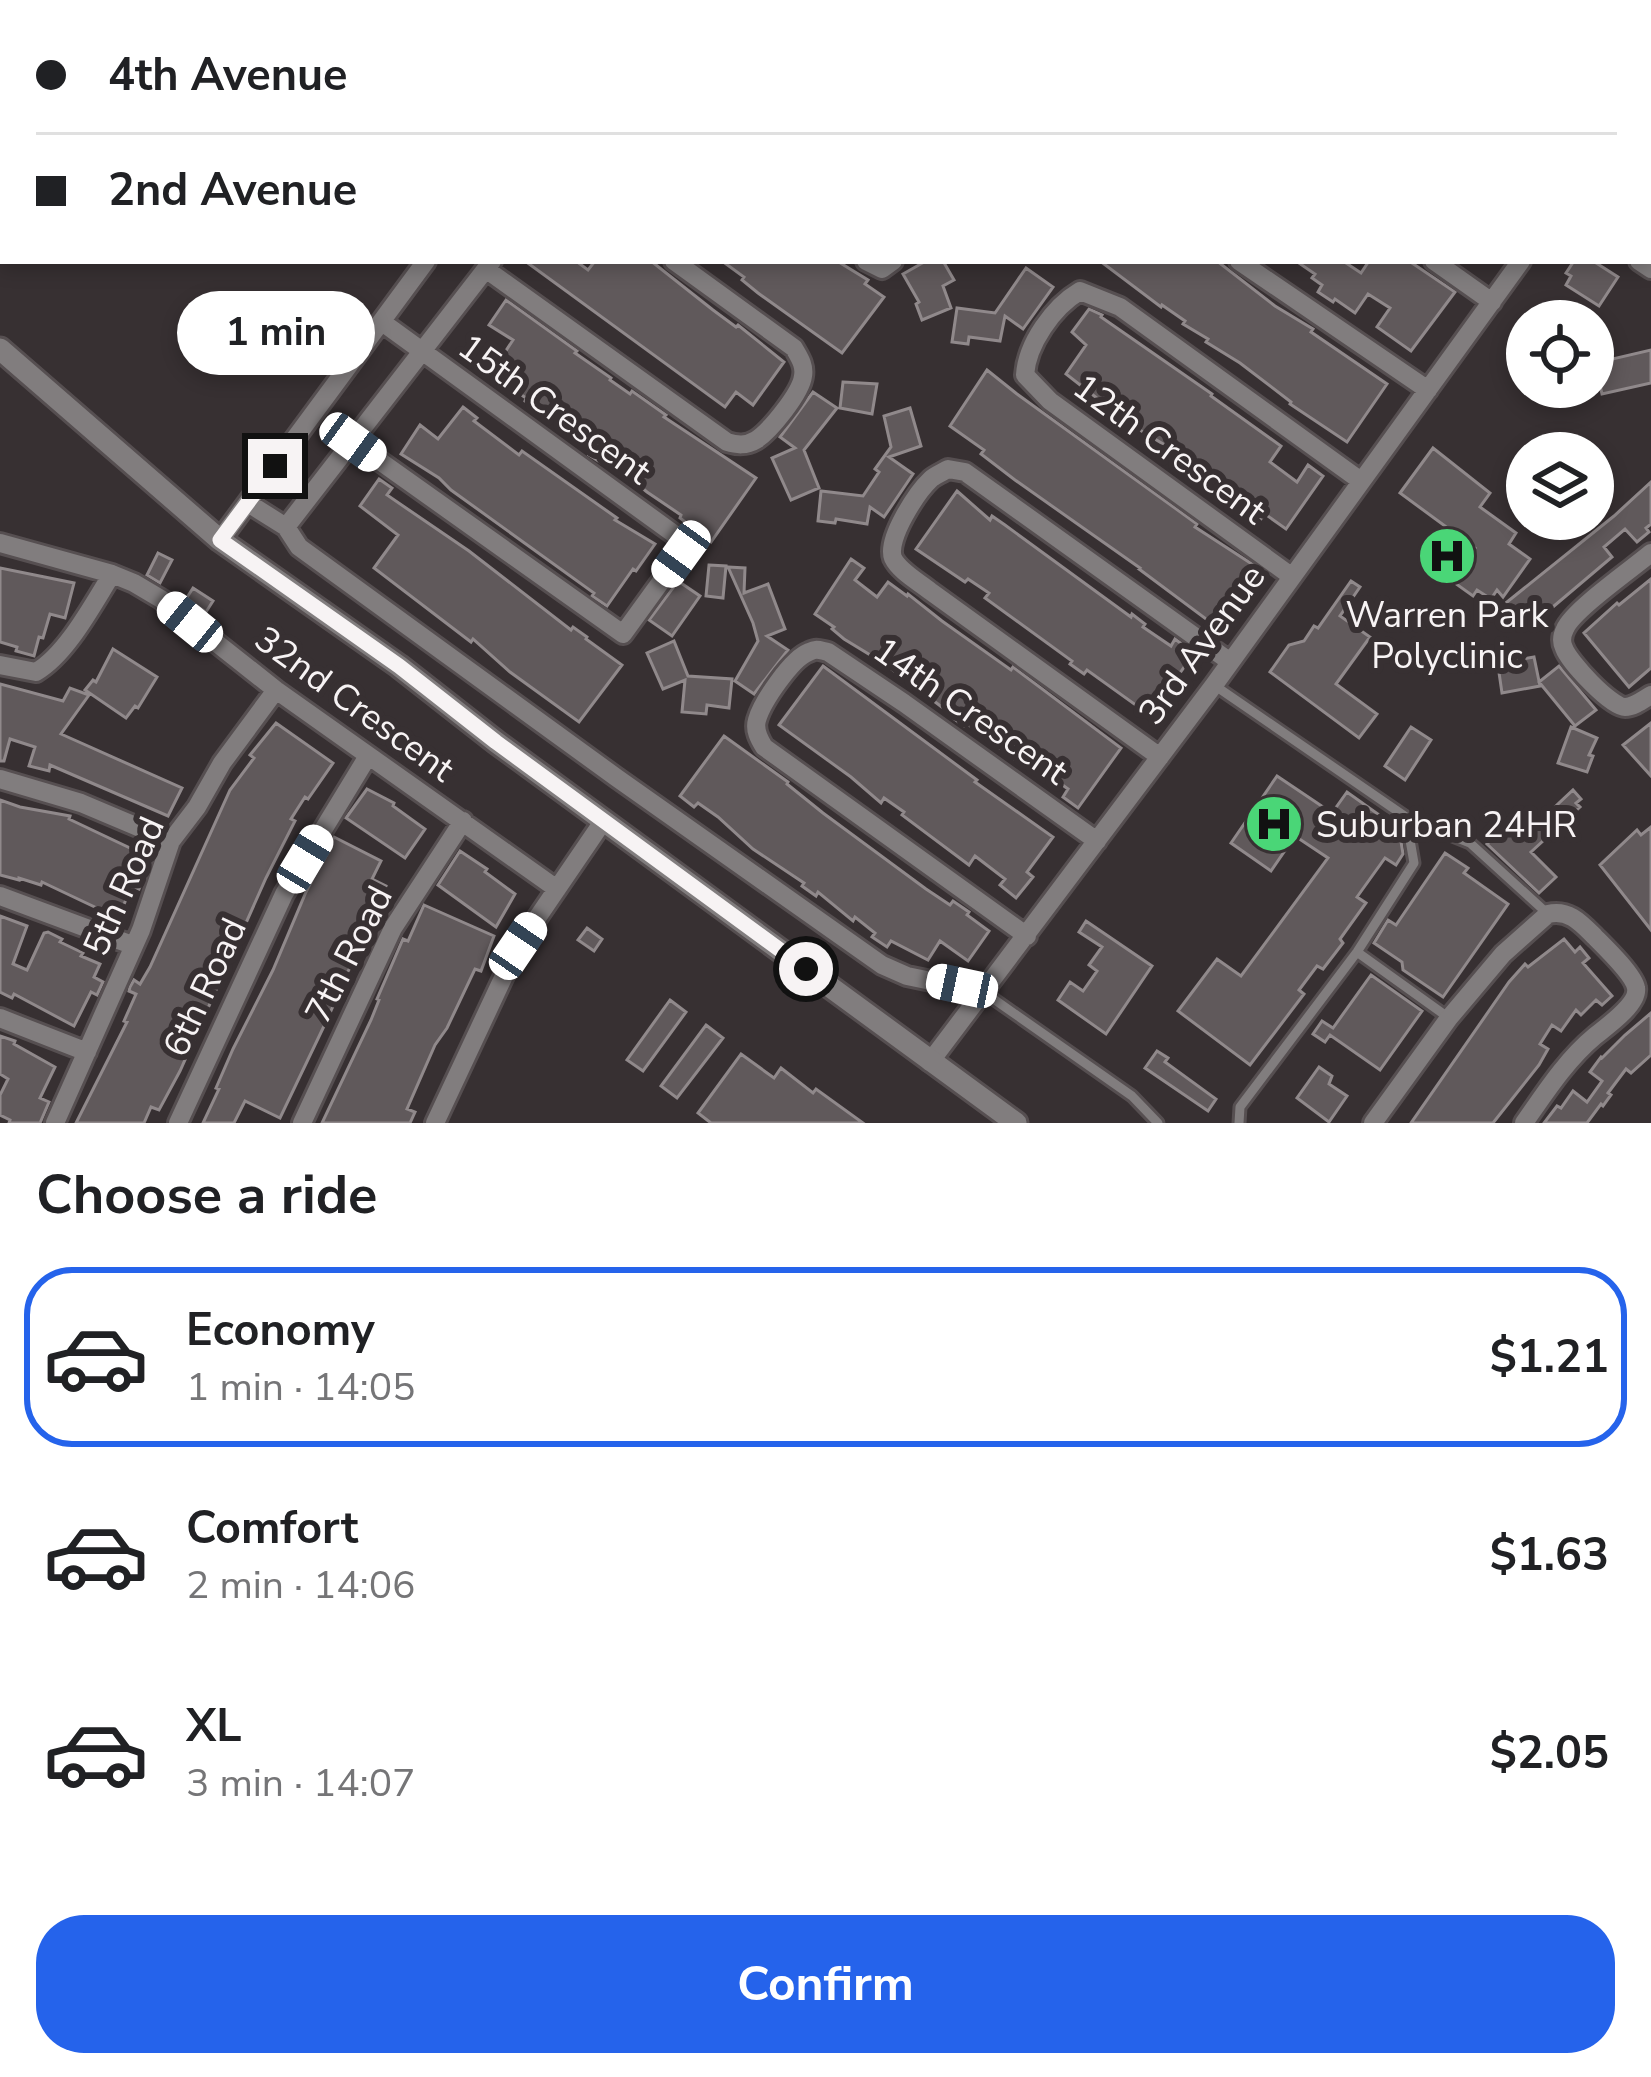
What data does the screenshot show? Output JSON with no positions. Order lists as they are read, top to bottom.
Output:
{
  "streets": {
    "street": [
      "15th Crescent",
      "12th Crescent",
      "3rd Avenue",
      "32nd Crescent",
      "14th Crescent",
      "5th Road",
      "7th Road",
      "6th Road"
    ]
  },
  "crossings": [
    ["12th Crescent", "3rd Avenue"],
    ["3rd Avenue", "14th Crescent"],
    ["32nd Crescent", "5th Road"],
    ["32nd Crescent", "7th Road"],
    ["32nd Crescent", "6th Road"]
  ],
  "places": {
    "hospital": ["Warren Park Polyclinic", "Suburban 24HR"]
  },
  "page": {
    "banner": ["4th Avenue", "2nd Avenue"],
    "bubble": "1 min",
    "heading": "Choose a ride",
    "list": [
      {
        "name": "Economy",
        "note": "1 min · 14:05",
        "value": "$1.21"
      },
      {
        "name": "Comfort",
        "note": "2 min · 14:06",
        "value": "$1.63"
      },
      {
        "name": "XL",
        "note": "3 min · 14:07",
        "value": "$2.05"
      }
    ],
    "buttons": "Confirm"
  }
}
